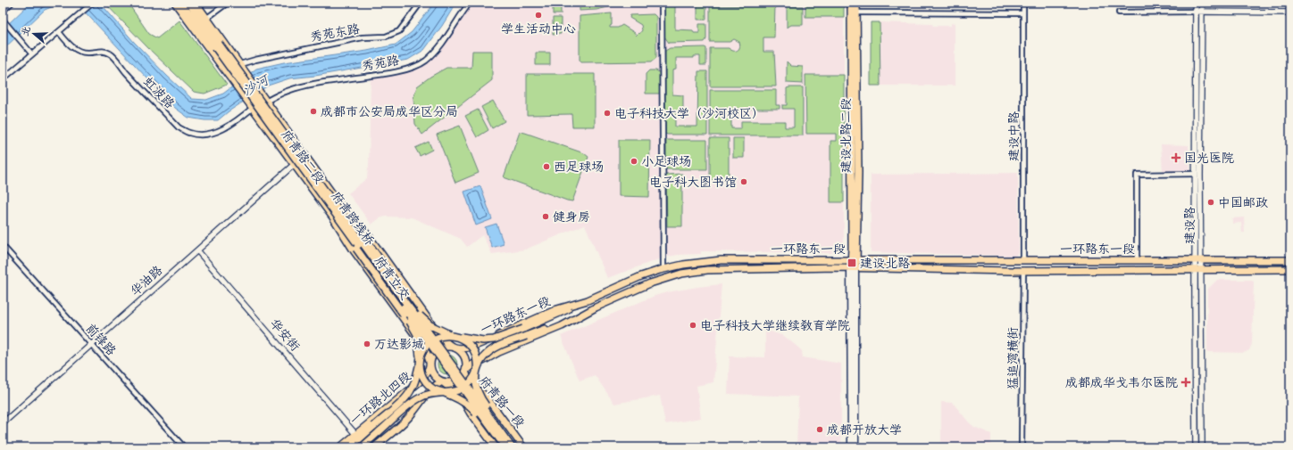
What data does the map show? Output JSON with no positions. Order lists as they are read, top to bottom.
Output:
{
  "streets": {
    "main road": [
      "建设北路二段",
      "府青路二段",
      "府青跨线桥",
      "一环路东一段",
      "府青立交",
      "一环路北四段",
      "府青路一段"
    ],
    "street": [
      "秀苑东路",
      "秀苑路",
      "虹波路",
      "建设中路",
      "建设路",
      "华油路",
      "华安街",
      "前锋路",
      "猛追湾横街"
    ]
  },
  "crossings": [
    ["秀苑东路", "府青路二段"],
    ["秀苑路", "府青路二段"],
    ["虹波路", "府青路二段"],
    ["建设北路二段", "一环路东一段"],
    ["建设中路", "一环路东一段"],
    ["府青路二段", "府青跨线桥"],
    ["府青路二段", "一环路东一段"],
    ["府青路二段", "府青立交"],
    ["府青路二段", "华油路"],
    ["府青路二段", "一环路北四段"],
    ["府青路二段", "府青路一段"],
    ["建设路", "一环路东一段"],
    ["一环路东一段", "猛追湾横街"],
    ["一环路东一段", "一环路北四段"],
    ["一环路东一段", "府青路一段"],
    ["华油路", "华安街"],
    ["华油路", "前锋路"],
    ["华安街", "一环路北四段"],
    ["一环路北四段", "府青路一段"]
  ],
  "water": ["沙河"],
  "places": {
    "other": [
      "学生活动中心",
      "成都市公安局成华区分局",
      "电子科技大学（沙河校区）",
      "小足球场",
      "西足球场",
      "电子科大图书馆",
      "中国邮政",
      "健身房",
      "电子科技大学继续教育学院",
      "万达影城",
      "成都开放大学"
    ],
    "health": ["国光医院", "成都成华戈韦尔医院"],
    "transit": ["建设北路"]
  },
  "north": "left"
}
